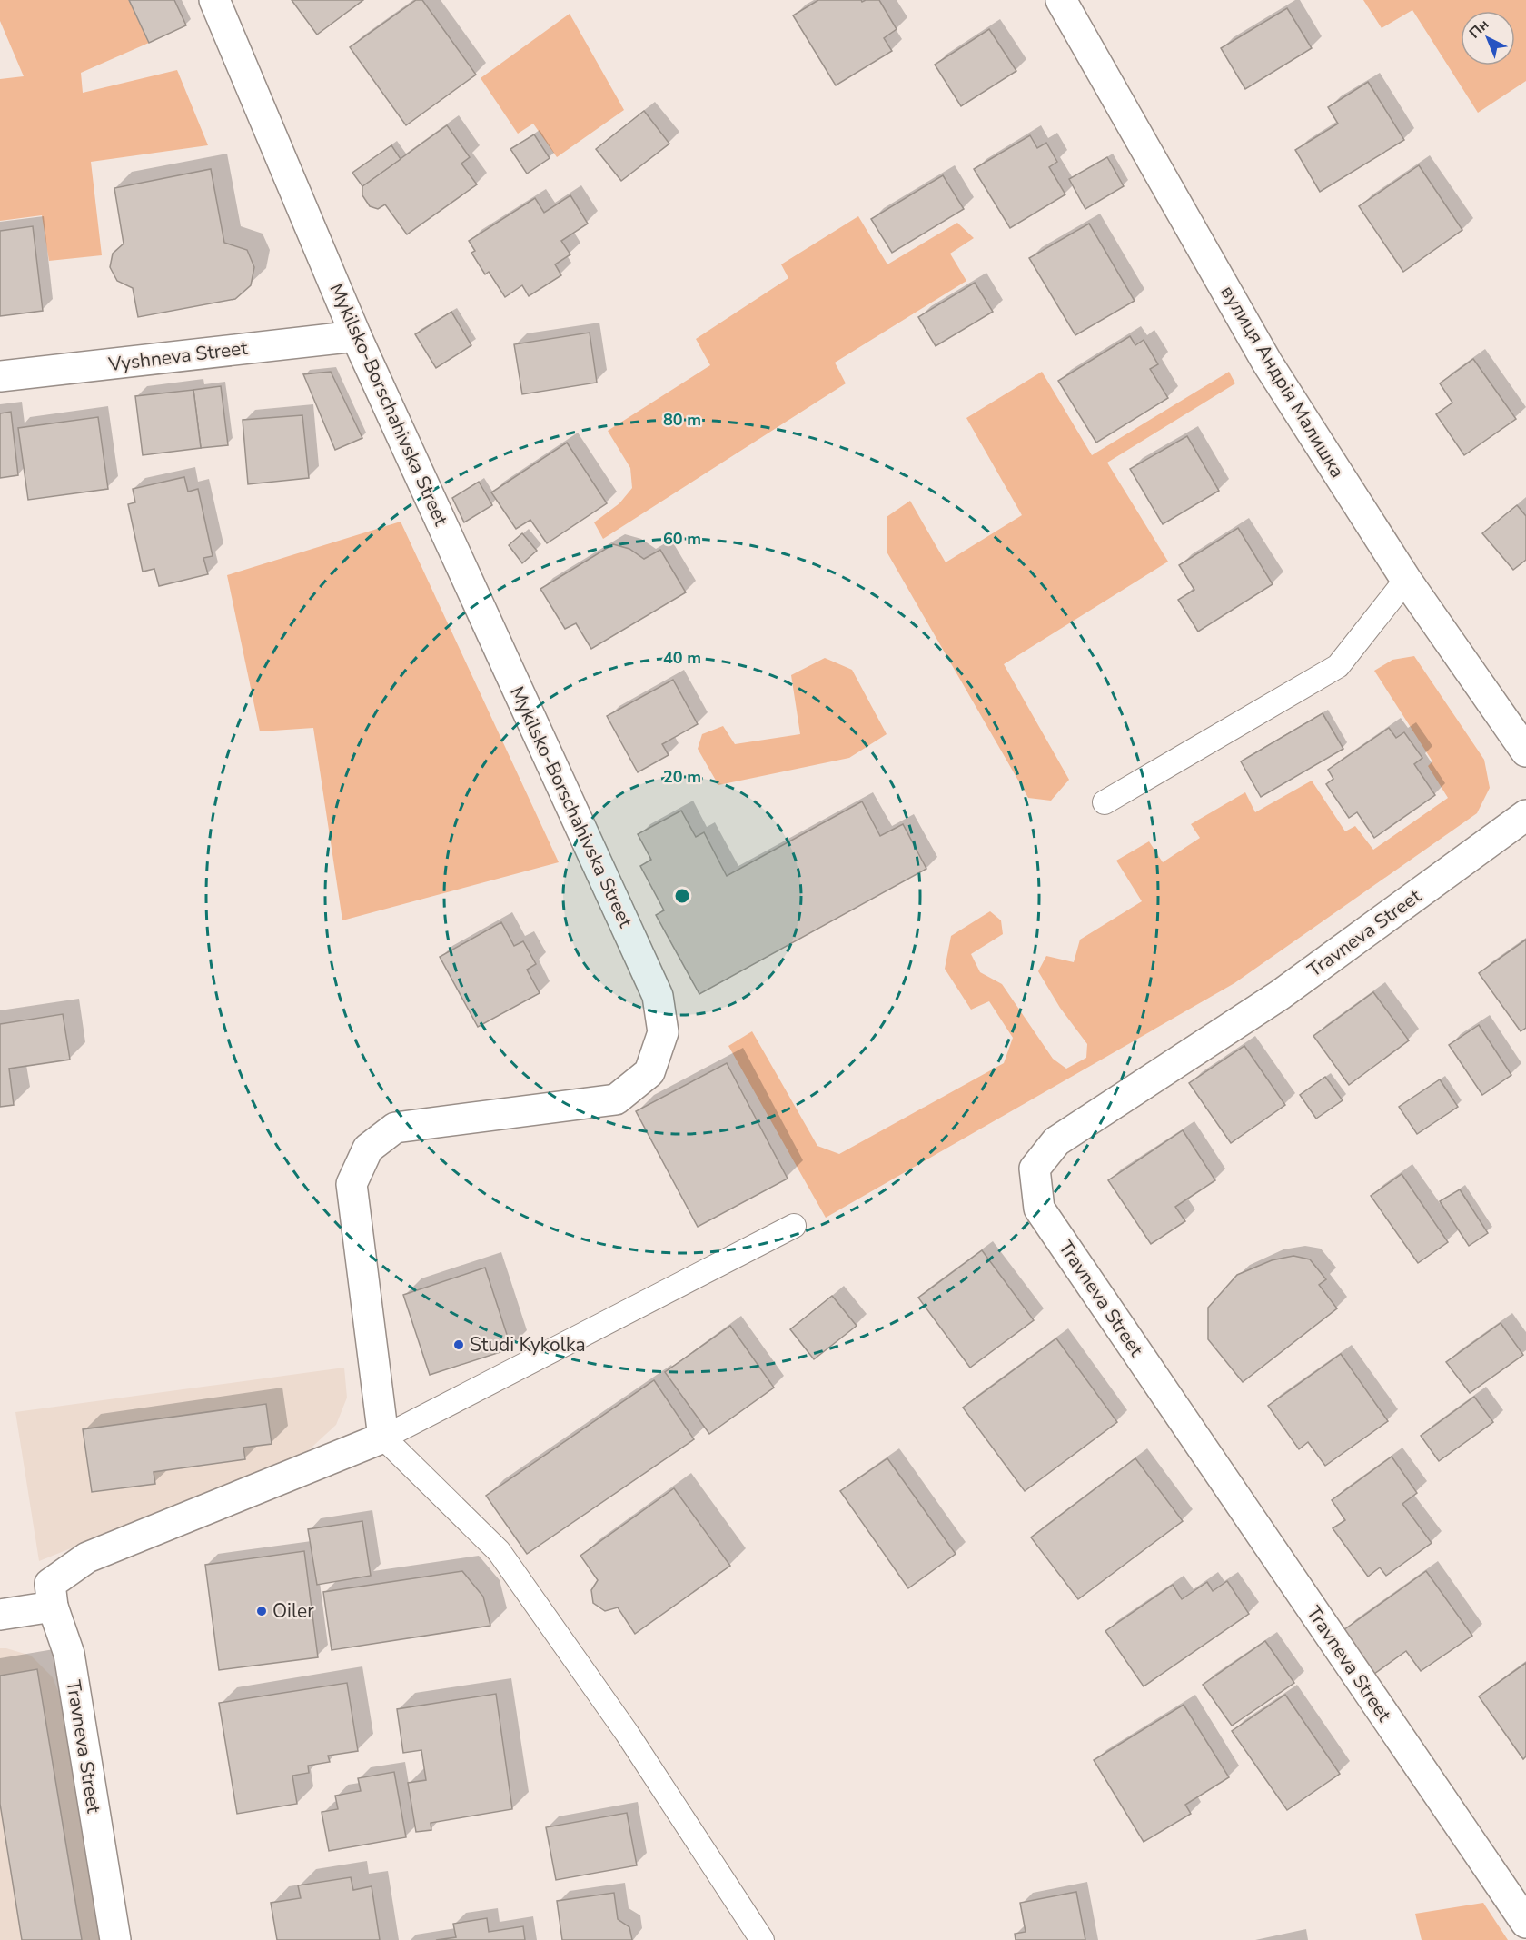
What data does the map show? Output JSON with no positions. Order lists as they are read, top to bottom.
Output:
{
  "streets": {
    "street": [
      "Vyshneva Street",
      "вулиця Андрія Малишка",
      "Mykilsko-Borschahivska Street",
      "Travneva Street"
    ]
  },
  "crossings": [
    ["Vyshneva Street", "Mykilsko-Borschahivska Street"]
  ],
  "places": ["Studi Kykolka", "Oiler"],
  "north": "top left",
  "rings": [
    "80 m",
    "60 m",
    "40 m",
    "20 m"
  ]
}
